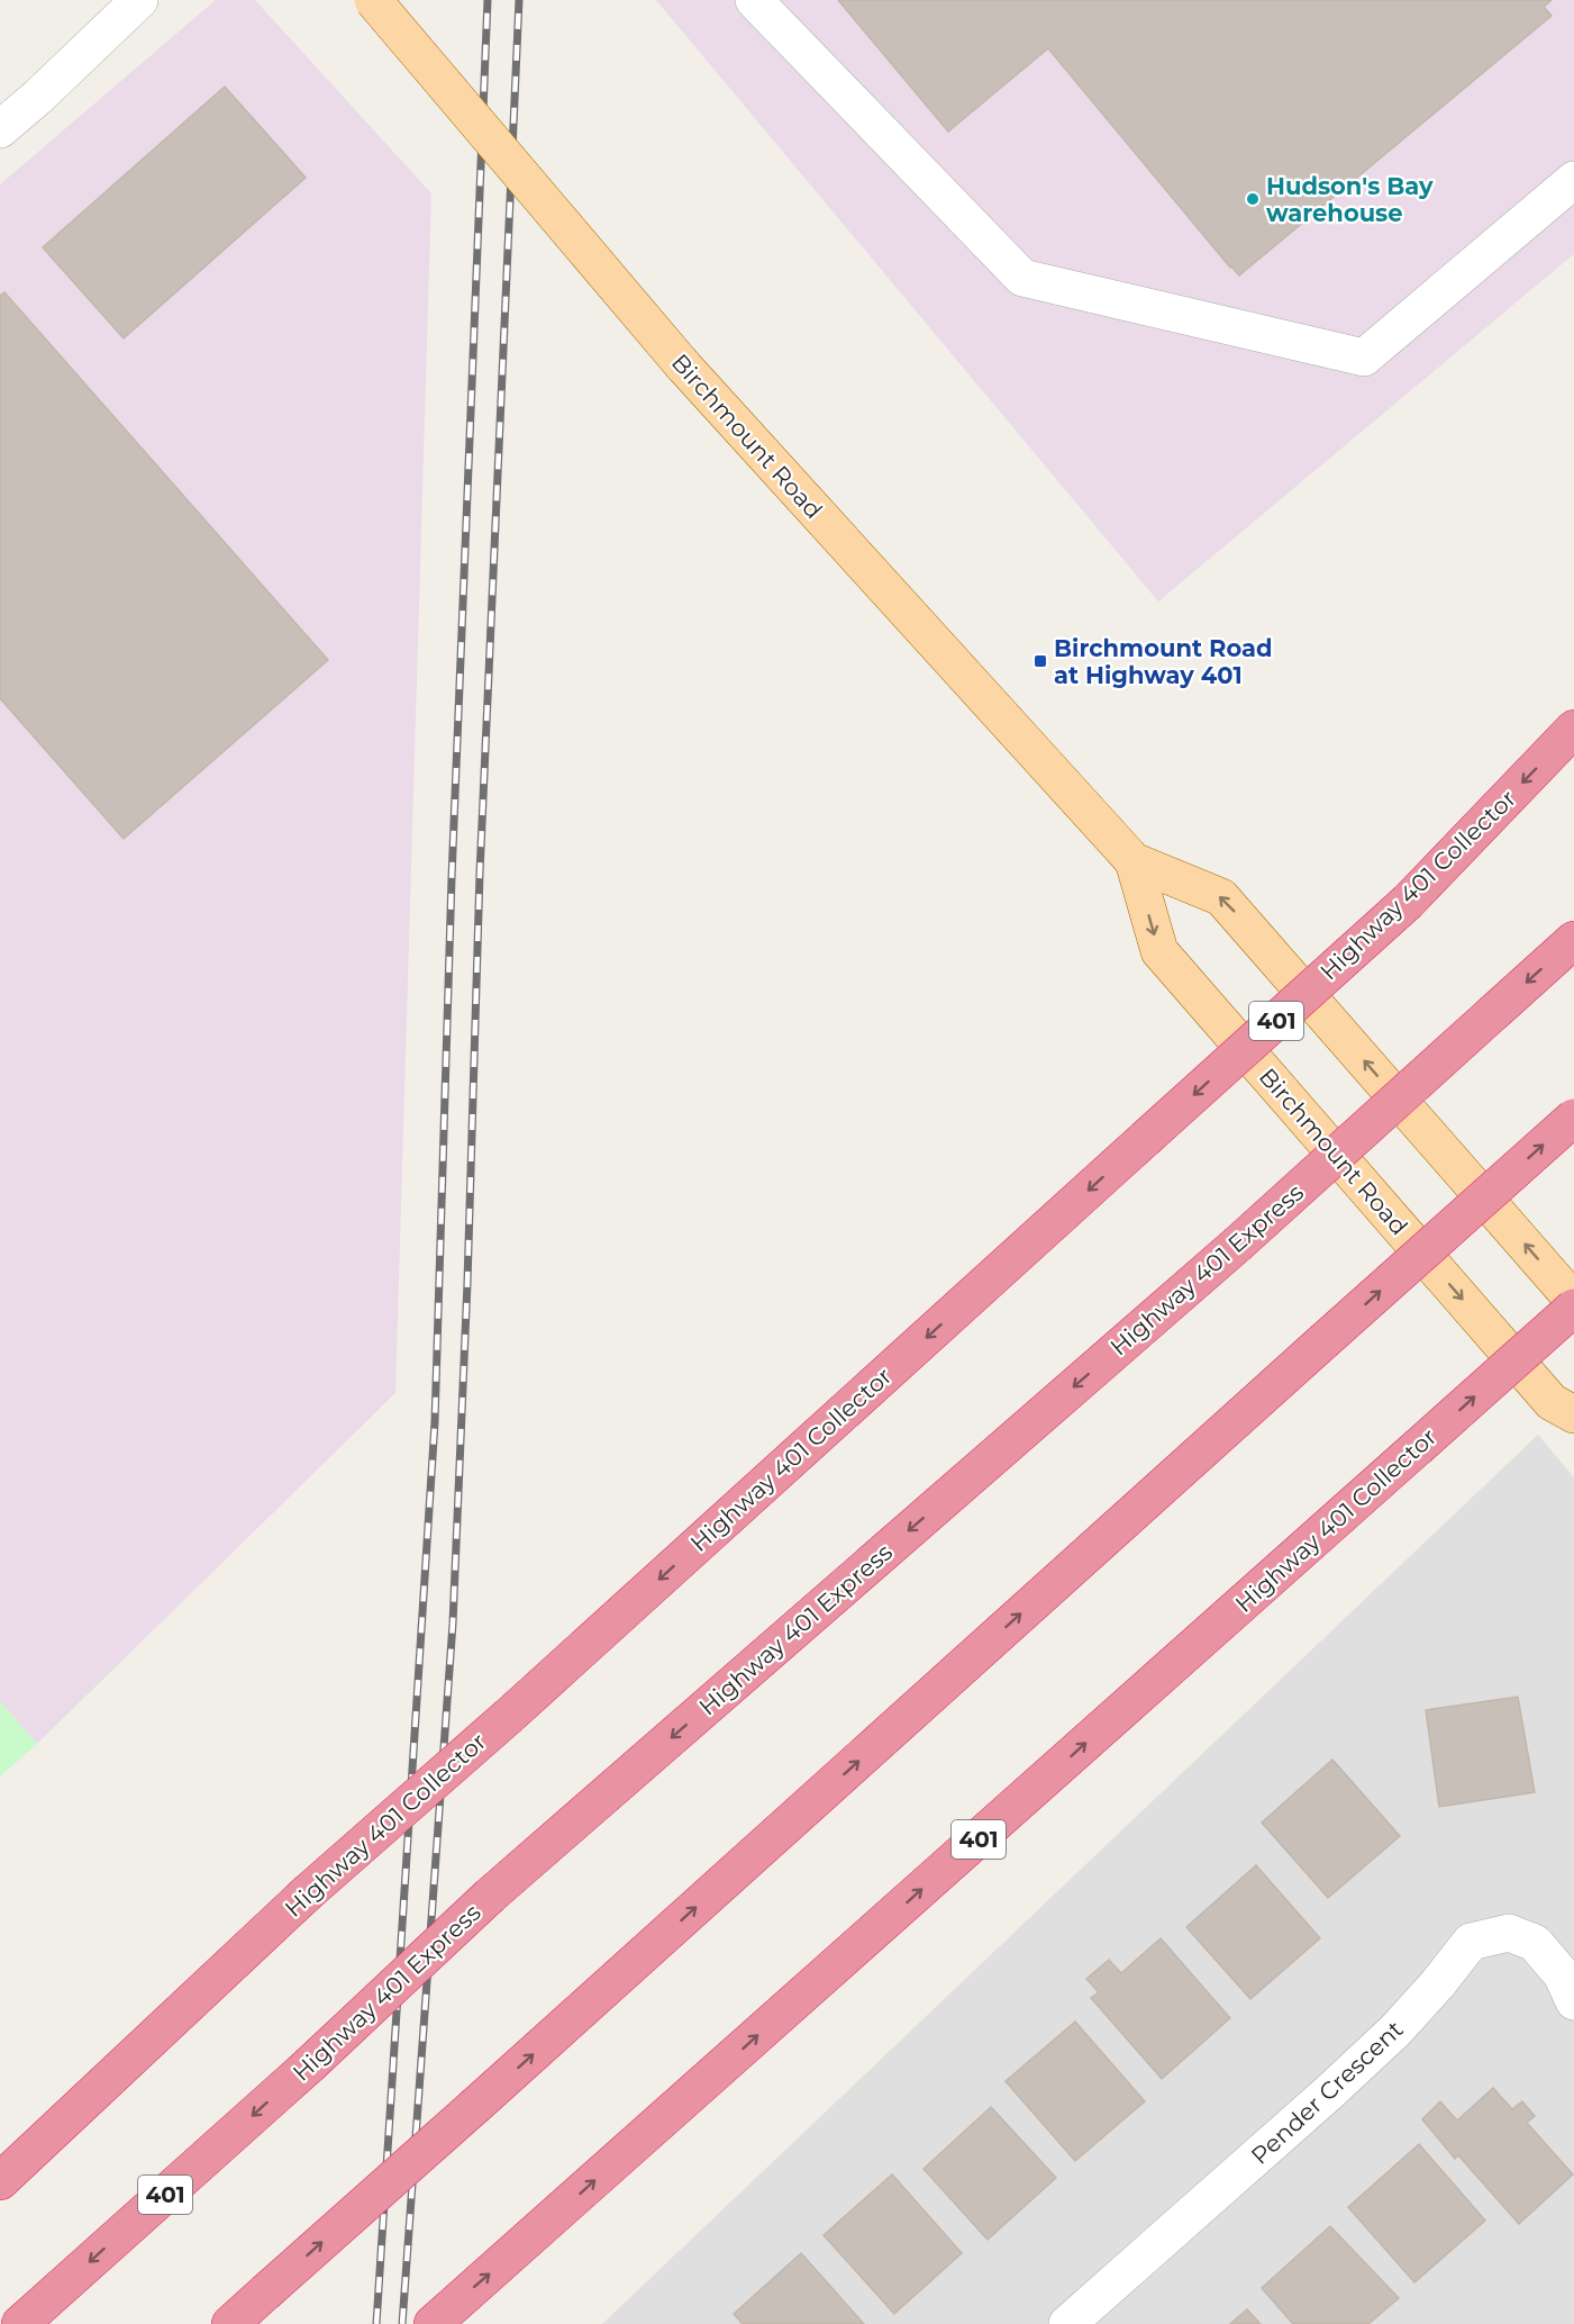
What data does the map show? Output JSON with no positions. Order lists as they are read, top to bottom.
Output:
{
  "streets": {
    "highway": ["Highway 401 Collector", "401", "Highway 401 Express"],
    "main road": ["Birchmount Road"],
    "street": ["Pender Crescent"]
  },
  "places": {
    "other": ["Hudson's Bay warehouse"],
    "transit": ["Birchmount Road at Highway 401"]
  }
}
